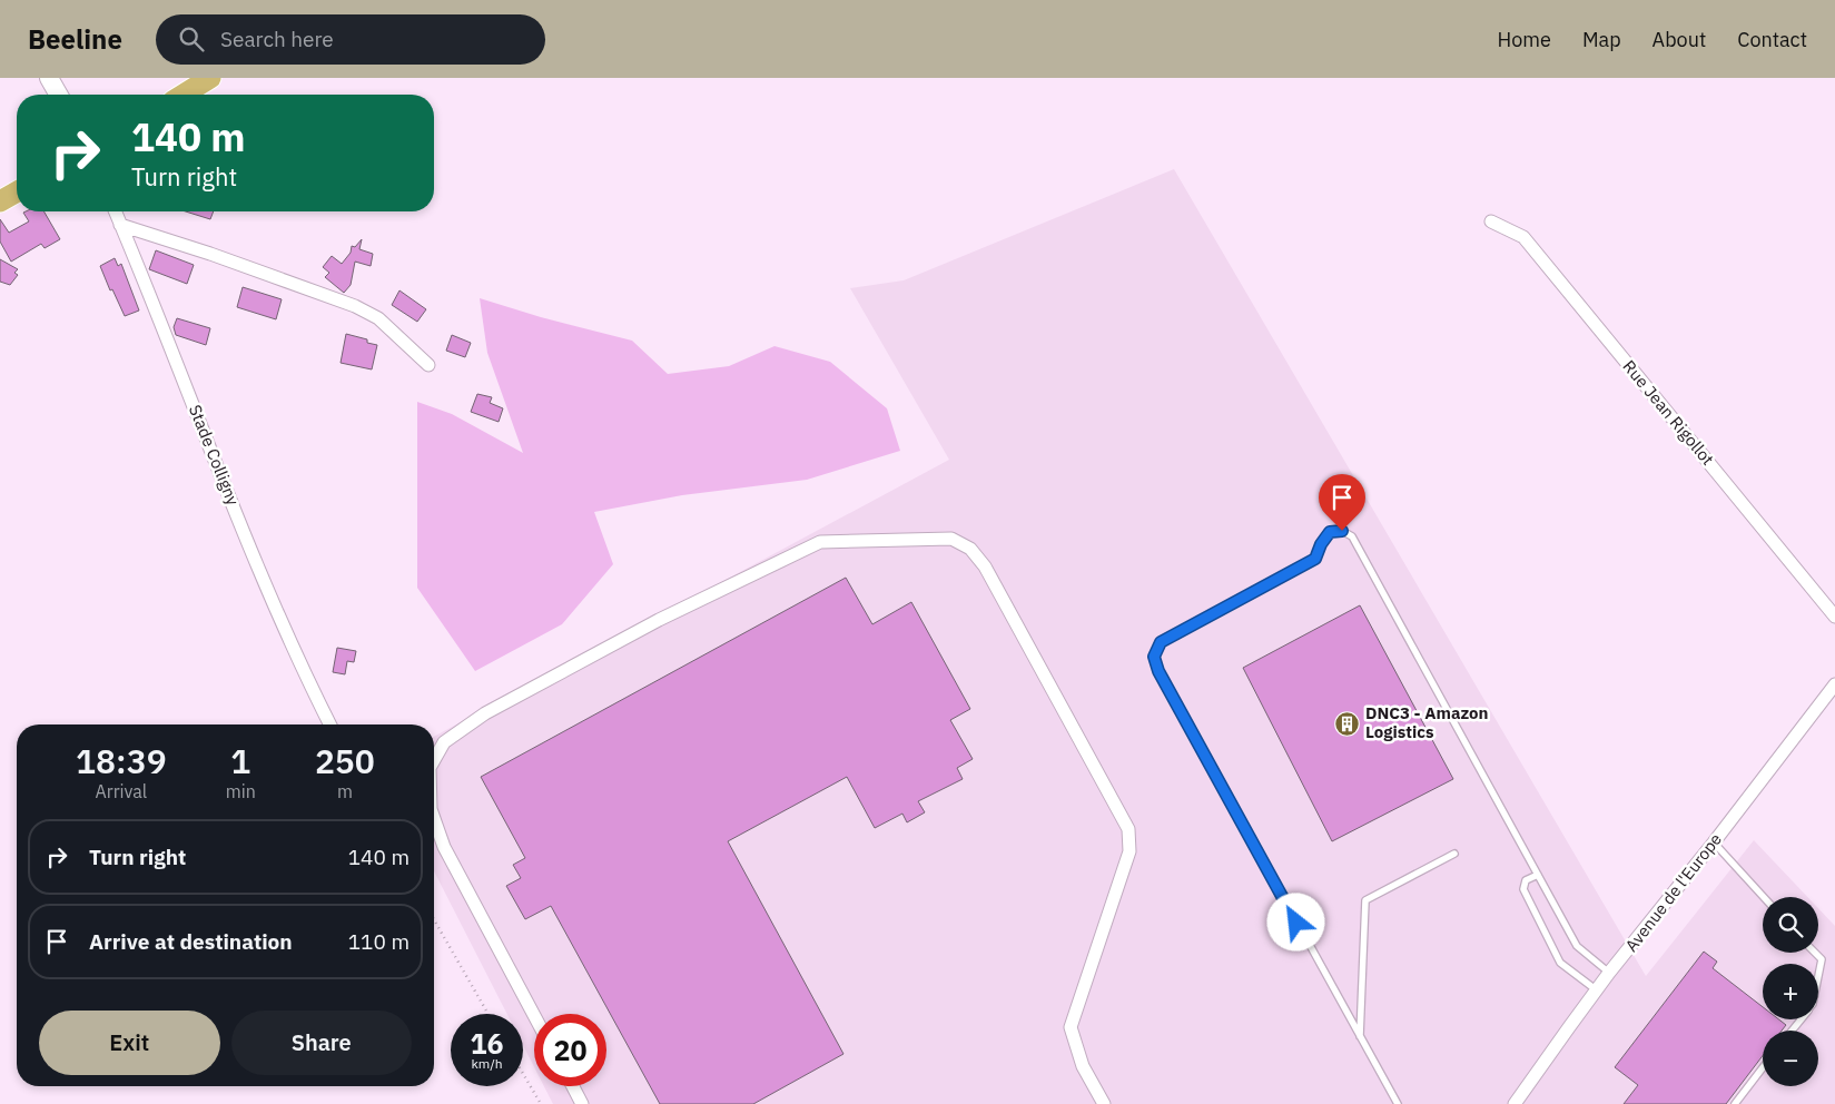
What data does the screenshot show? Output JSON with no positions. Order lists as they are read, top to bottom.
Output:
{
  "streets": {
    "street": ["Rue Jean Rigollot", "Stade Colligny", "Avenue de l'Europe"]
  },
  "places": {
    "building": ["DNC3 - Amazon Logistics"]
  },
  "page": {
    "header": "Beeline",
    "search": "Search here",
    "nav": [
      "Home",
      "Map",
      "About",
      "Contact"
    ],
    "turn": ["140 m", "Turn right"],
    "eta": [
      "18:39",
      "Arrival",
      "1",
      "min",
      "250",
      "m"
    ],
    "list": [
      {
        "name": "Turn right",
        "value": "140 m"
      },
      {
        "name": "Arrive at destination",
        "value": "110 m"
      }
    ],
    "map_buttons": ["+", "−"],
    "buttons": ["Exit", "Share"],
    "speed": "16 km/h",
    "limit": "20"
  }
}
